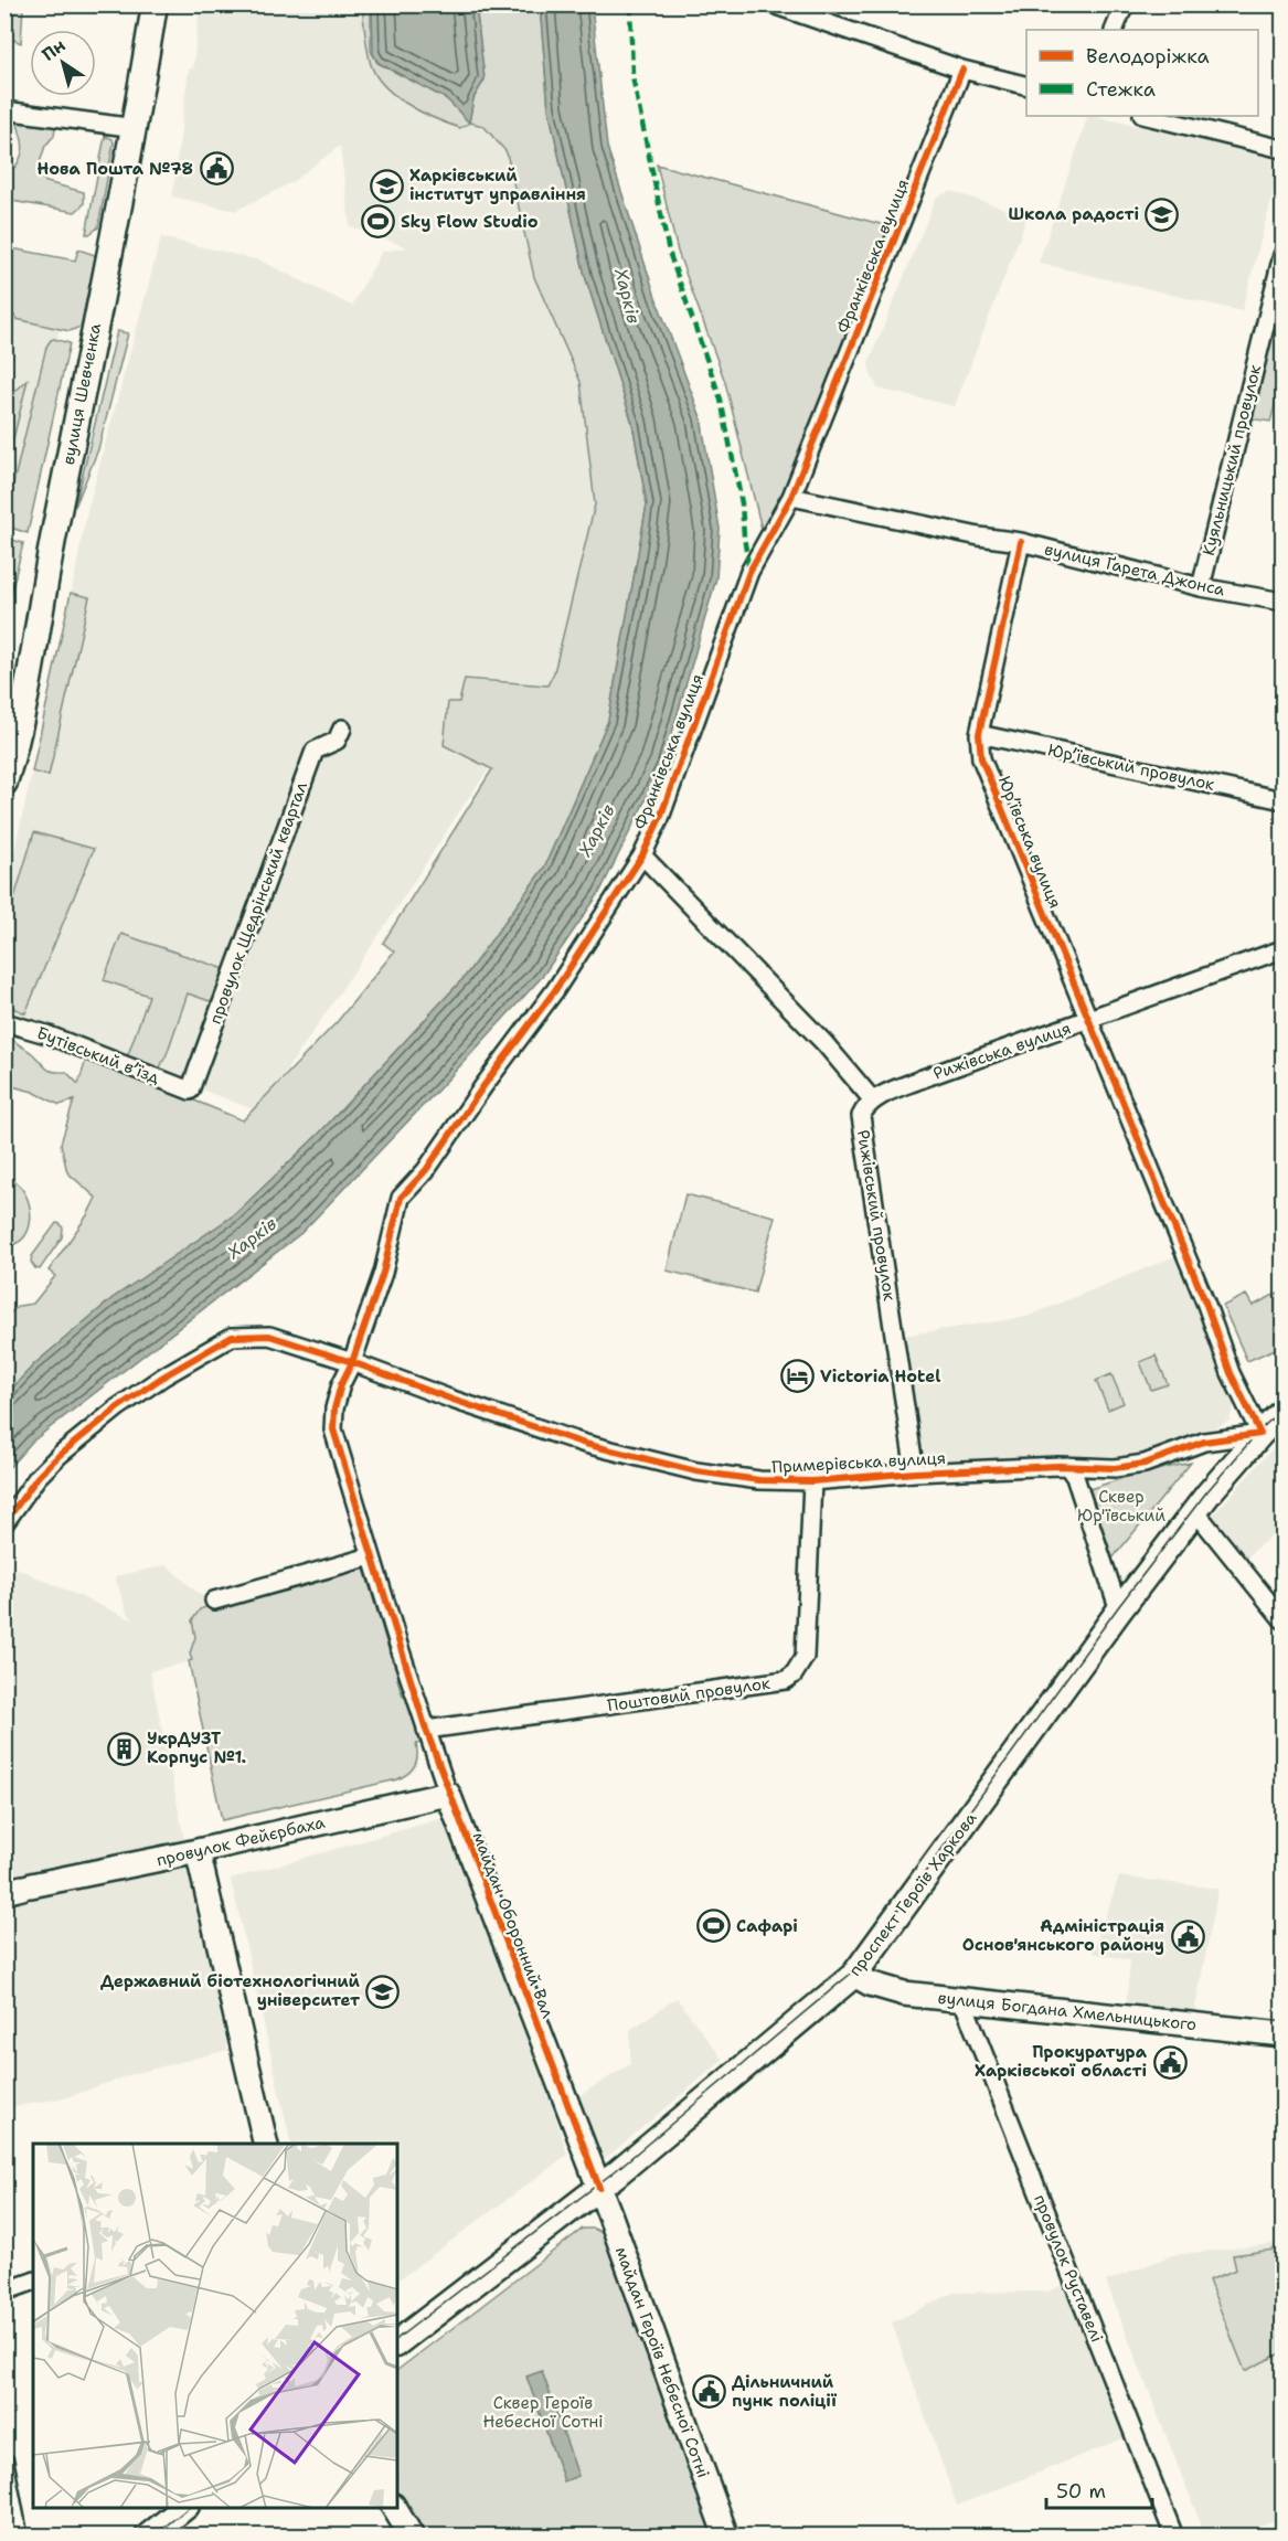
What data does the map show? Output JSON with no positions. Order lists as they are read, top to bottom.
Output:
{
  "streets": {
    "main road": ["вулиця Шевченка", "проспект Героїв Харкова"],
    "street": [
      "Франківська вулиця",
      "Куяльницький провулок",
      "вулиця Ґарета Джонса",
      "Юр’ївський провулок",
      "Юр’ївська вулиця",
      "провулок Щедрінський квартал",
      "Рижівська вулиця",
      "Бутівський в’їзд",
      "Рижівський провулок",
      "Примерівська вулиця",
      "Поштовий провулок",
      "провулок Фейєрбаха",
      "майдан Оборонний Вал",
      "вулиця Богдана Хмельницького",
      "провулок Руставелі",
      "майдан Героїв Небесної Сотні"
    ]
  },
  "crossings": [
    ["Франківська вулиця", "вулиця Ґарета Джонса"],
    ["Франківська вулиця", "Примерівська вулиця"],
    ["Франківська вулиця", "майдан Оборонний Вал"],
    ["Куяльницький провулок", "вулиця Ґарета Джонса"],
    ["вулиця Ґарета Джонса", "Юр’ївська вулиця"],
    ["Юр’ївський провулок", "Юр’ївська вулиця"],
    ["Юр’ївська вулиця", "Рижівська вулиця"],
    ["Юр’ївська вулиця", "Примерівська вулиця"],
    ["Юр’ївська вулиця", "проспект Героїв Харкова"],
    ["провулок Щедрінський квартал", "Бутівський в’їзд"],
    ["Рижівська вулиця", "Рижівський провулок"],
    ["Рижівський провулок", "Примерівська вулиця"],
    ["Примерівська вулиця", "Поштовий провулок"],
    ["Примерівська вулиця", "проспект Героїв Харкова"],
    ["Поштовий провулок", "майдан Оборонний Вал"],
    ["провулок Фейєрбаха", "майдан Оборонний Вал"],
    ["проспект Героїв Харкова", "майдан Оборонний Вал"],
    ["проспект Героїв Харкова", "вулиця Богдана Хмельницького"],
    ["проспект Героїв Харкова", "майдан Героїв Небесної Сотні"],
    ["майдан Оборонний Вал", "майдан Героїв Небесної Сотні"],
    ["вулиця Богдана Хмельницького", "провулок Руставелі"]
  ],
  "water": ["Харків"],
  "parks": ["Сквер Юр'ївський", "Сквер Героїв Небесної Сотні"],
  "places": {
    "public building": [
      "Нова Пошта №78",
      "Адміністрація Основ'янського району",
      "Прокуратура Харківської області",
      "Дільничний пунк поліції"
    ],
    "school or university": ["Харківський інститут управління", "Школа радості", "Державний біотехнологічний університет"],
    "sports": ["Sky Flow Studio", "Сафарі"],
    "hotel": ["Victoria Hotel"],
    "building": ["УкрДУЗТ Корпус №1."]
  },
  "legend": ["Велодоріжка", "Стежка"],
  "scale_bar": "50 m",
  "north": "top left"
}
